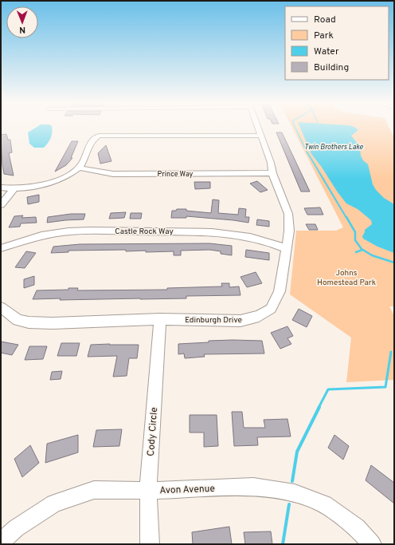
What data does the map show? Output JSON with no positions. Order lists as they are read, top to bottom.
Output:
{
  "streets": {
    "street": [
      "Prince Way",
      "Castle Rock Way",
      "Edinburgh Drive",
      "Cody Circle",
      "Avon Avenue"
    ]
  },
  "crossings": [
    ["Prince Way", "Edinburgh Drive"],
    ["Castle Rock Way", "Edinburgh Drive"],
    ["Edinburgh Drive", "Cody Circle"],
    ["Cody Circle", "Avon Avenue"]
  ],
  "water": ["Twin Brothers Lake"],
  "parks": ["Johns Homestead Park"],
  "legend": [
    "Road",
    "Park",
    "Water",
    "Building"
  ],
  "north": "bottom"
}
